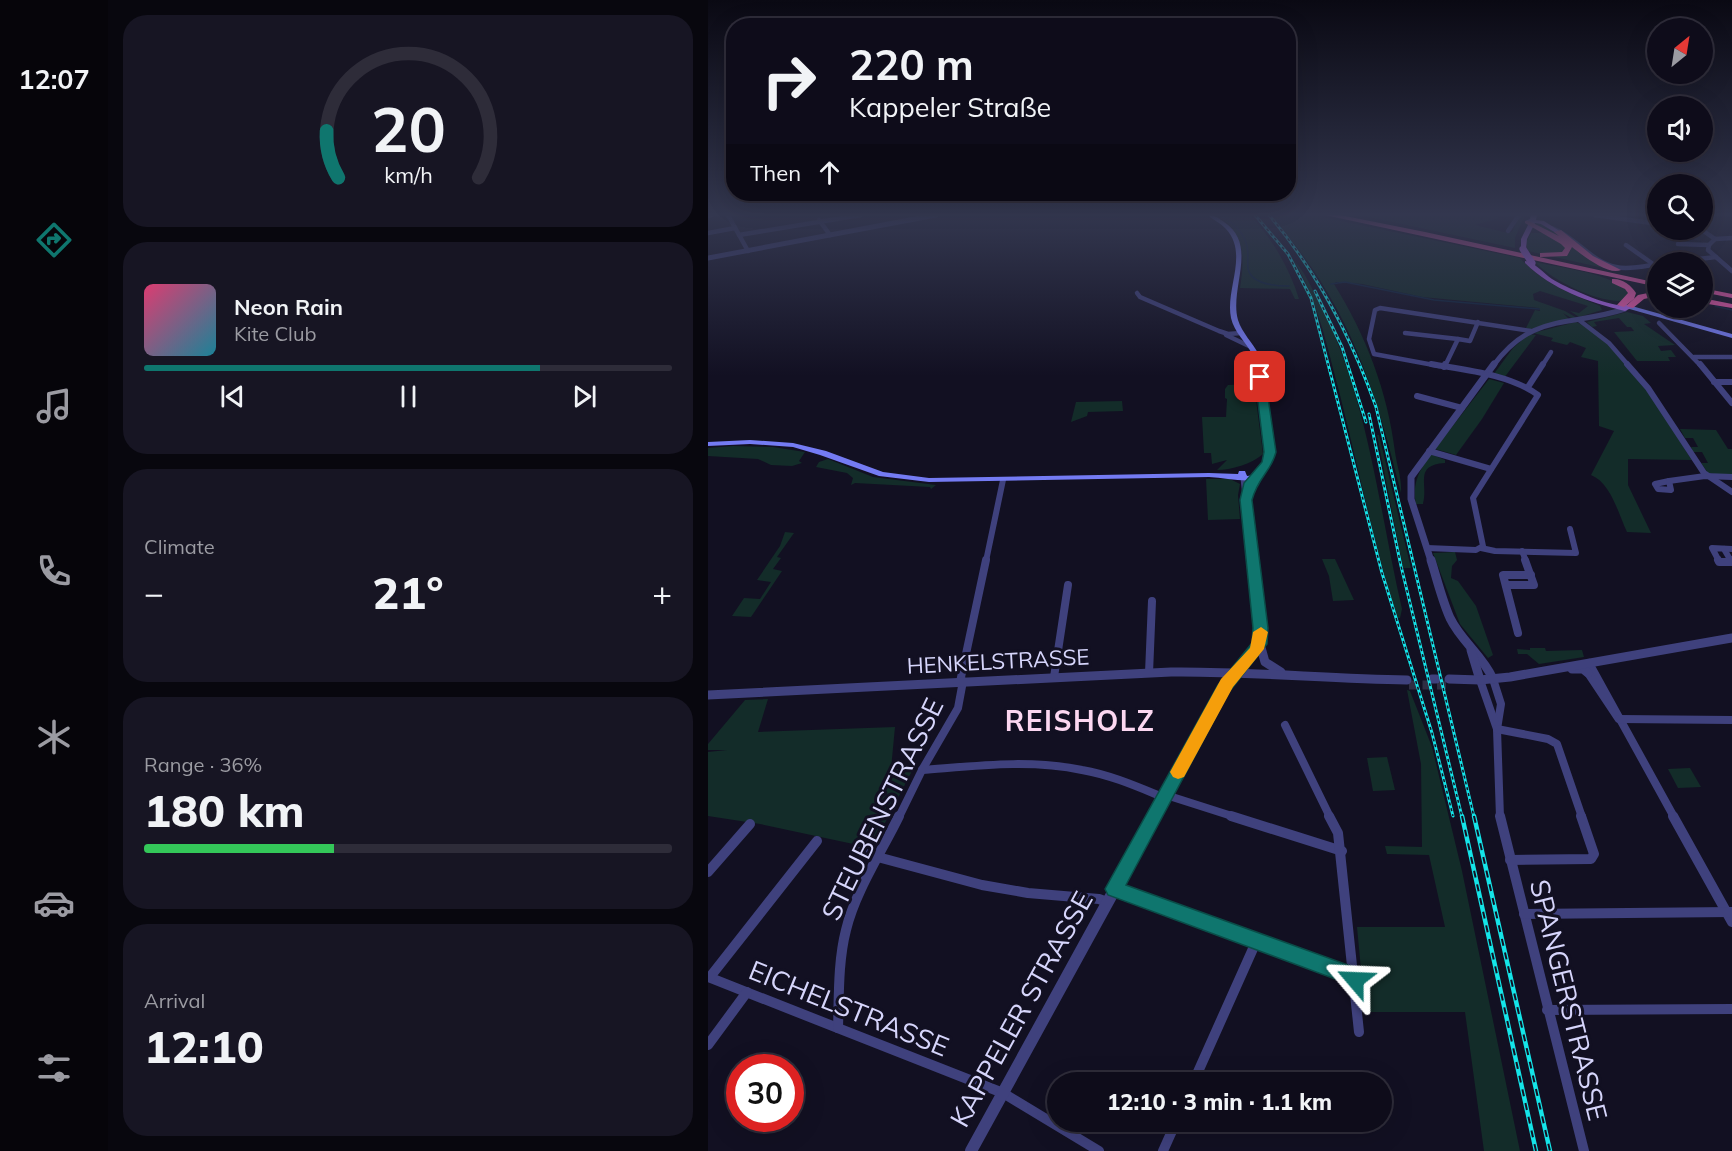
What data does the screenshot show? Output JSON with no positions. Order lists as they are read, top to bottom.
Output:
{
  "streets": {
    "street": [
      "HENKELSTRASSE",
      "STEUBENSTRASSE",
      "SPANGERSTRASSE",
      "EICHELSTRASSE",
      "KAPPELER STRASSE"
    ]
  },
  "crossings": [
    ["HENKELSTRASSE", "STEUBENSTRASSE"],
    ["HENKELSTRASSE", "KAPPELER STRASSE"],
    ["STEUBENSTRASSE", "EICHELSTRASSE"],
    ["EICHELSTRASSE", "KAPPELER STRASSE"]
  ],
  "districts": ["REISHOLZ"],
  "north": "top right",
  "page": {
    "tabs": "12:07",
    "turn": ["220 m", "Kappeler Straße"],
    "then": "Then",
    "song": ["Neon Rain", "Kite Club"],
    "tile": [
      "Climate",
      ["Range · 36%", "180 km"],
      ["Arrival", "12:10"]
    ],
    "heat": ["−", "21°", "+"],
    "limit": "30",
    "trip": "12:10 · 3 min · 1.1 km",
    "gauge": ["20", "km/h"]
  }
}
